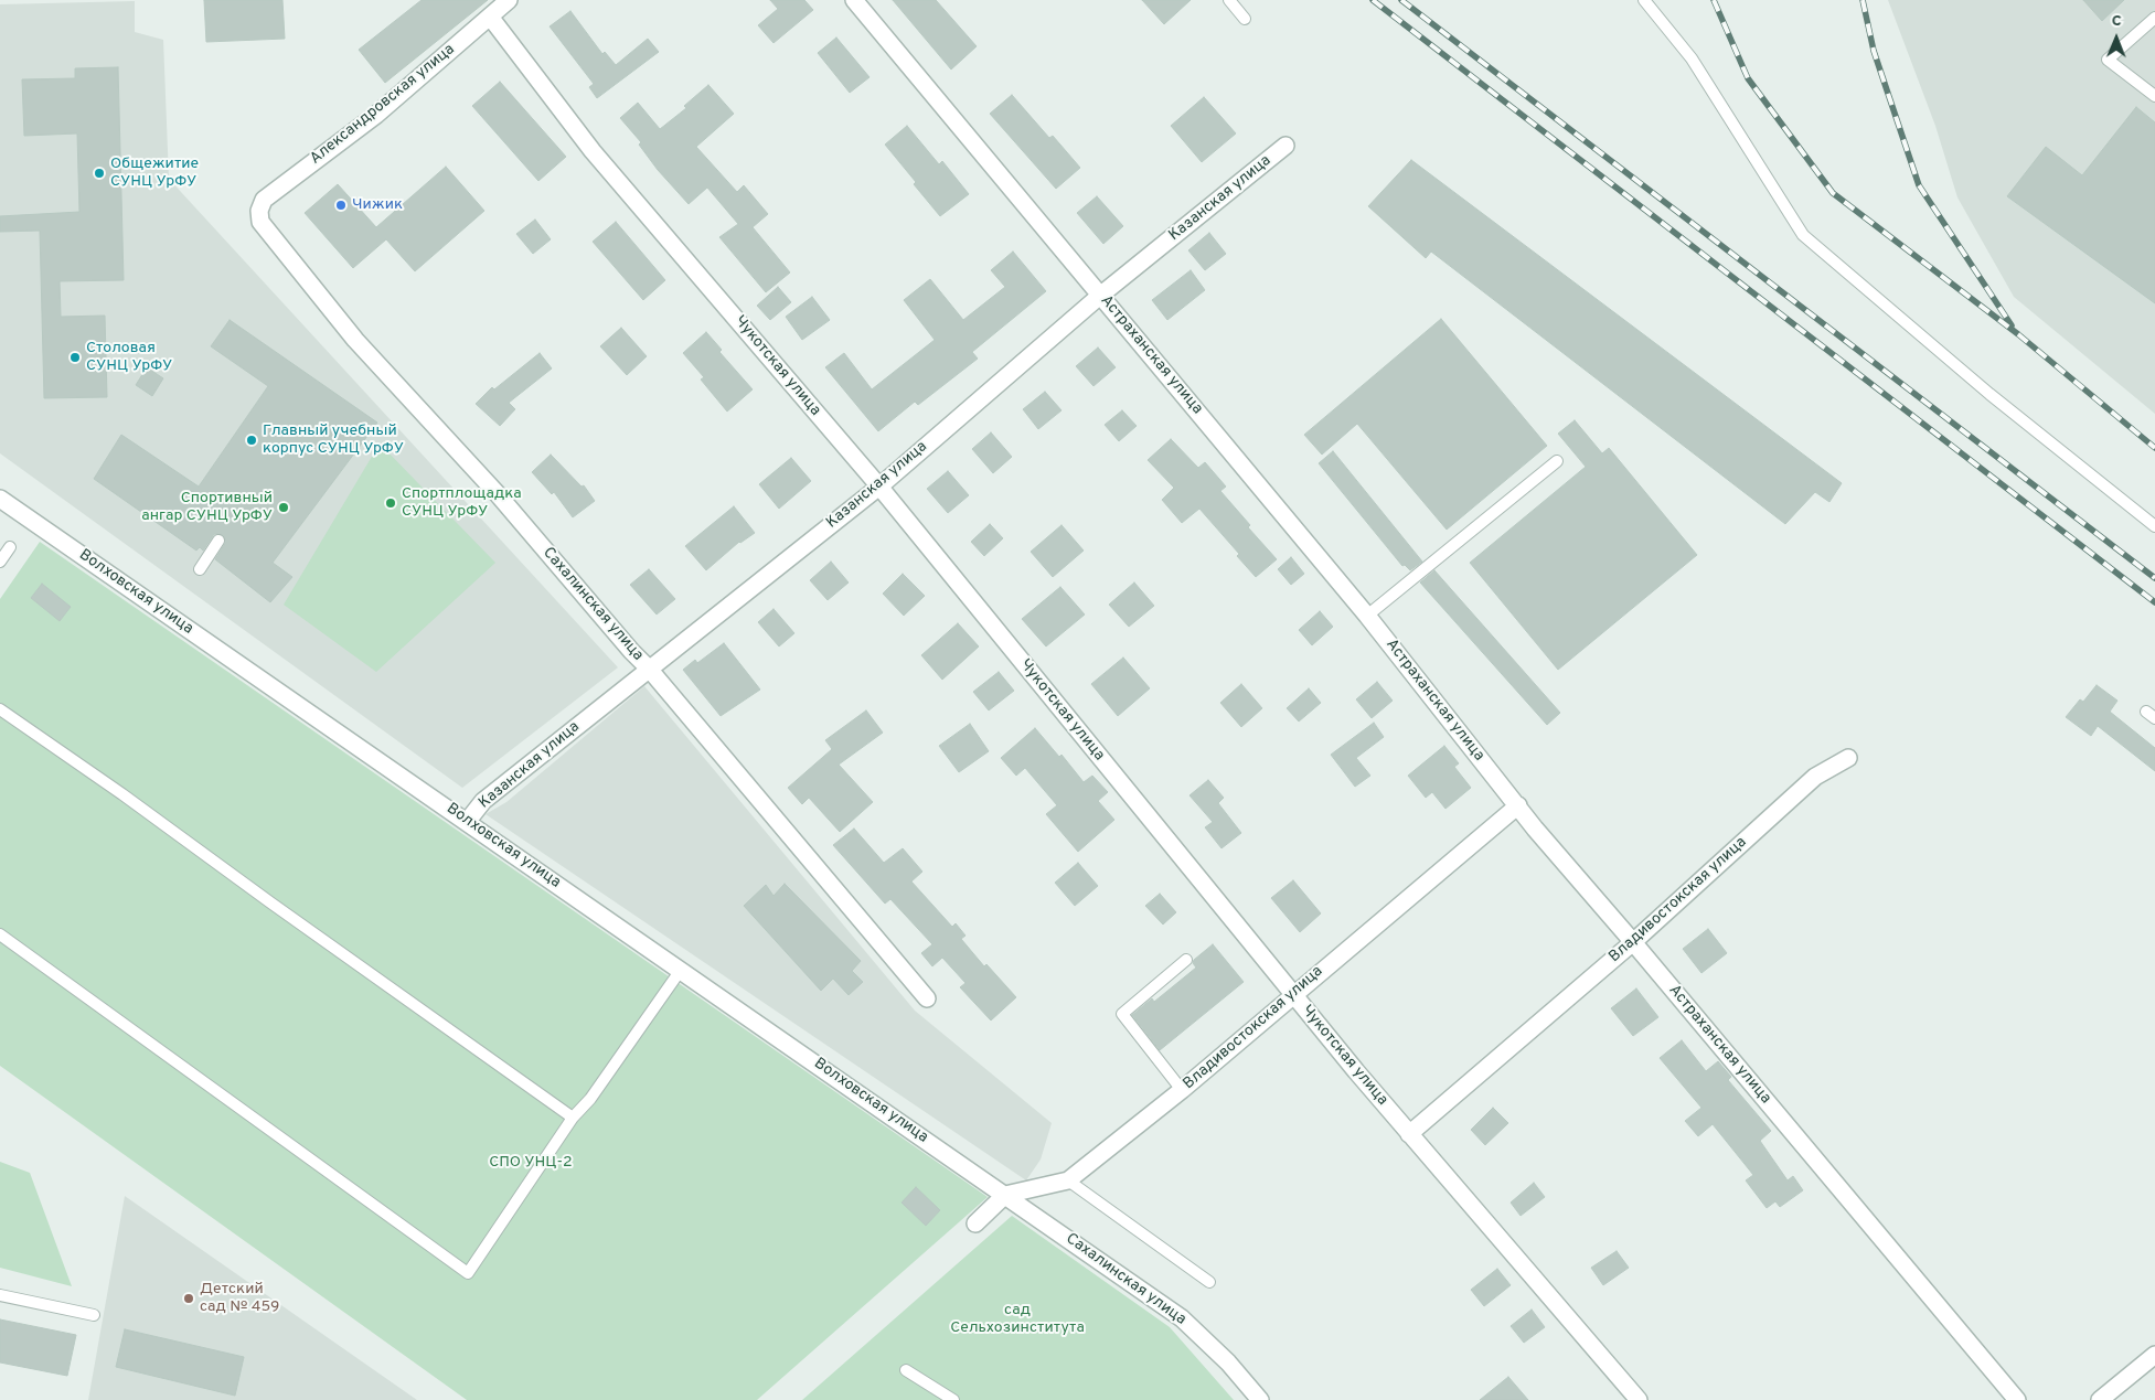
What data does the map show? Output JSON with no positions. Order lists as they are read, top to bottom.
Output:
{
  "streets": {
    "street": [
      "Александровская улица",
      "Казанская улица",
      "Астраханская улица",
      "Чукотская улица",
      "Волховская улица",
      "Сахалинская улица",
      "Владивостокская улица"
    ]
  },
  "crossings": [
    ["Александровская улица", "Чукотская улица"],
    ["Александровская улица", "Сахалинская улица"],
    ["Казанская улица", "Астраханская улица"],
    ["Казанская улица", "Чукотская улица"],
    ["Казанская улица", "Волховская улица"],
    ["Казанская улица", "Сахалинская улица"],
    ["Астраханская улица", "Владивостокская улица"],
    ["Чукотская улица", "Владивостокская улица"],
    ["Волховская улица", "Сахалинская улица"],
    ["Волховская улица", "Владивостокская улица"],
    ["Сахалинская улица", "Владивостокская улица"]
  ],
  "parks": ["СПО УНЦ-2", "сад Сельхозинститута"],
  "places": [
    "Общежитие СУНЦ УрФУ",
    "Чижик",
    "Столовая СУНЦ УрФУ",
    "Главный учебный корпус СУНЦ УрФУ",
    "Спортплощадка СУНЦ УрФУ",
    "Спортивный ангар СУНЦ УрФУ",
    "Детский сад № 459"
  ],
  "north": "top"
}
